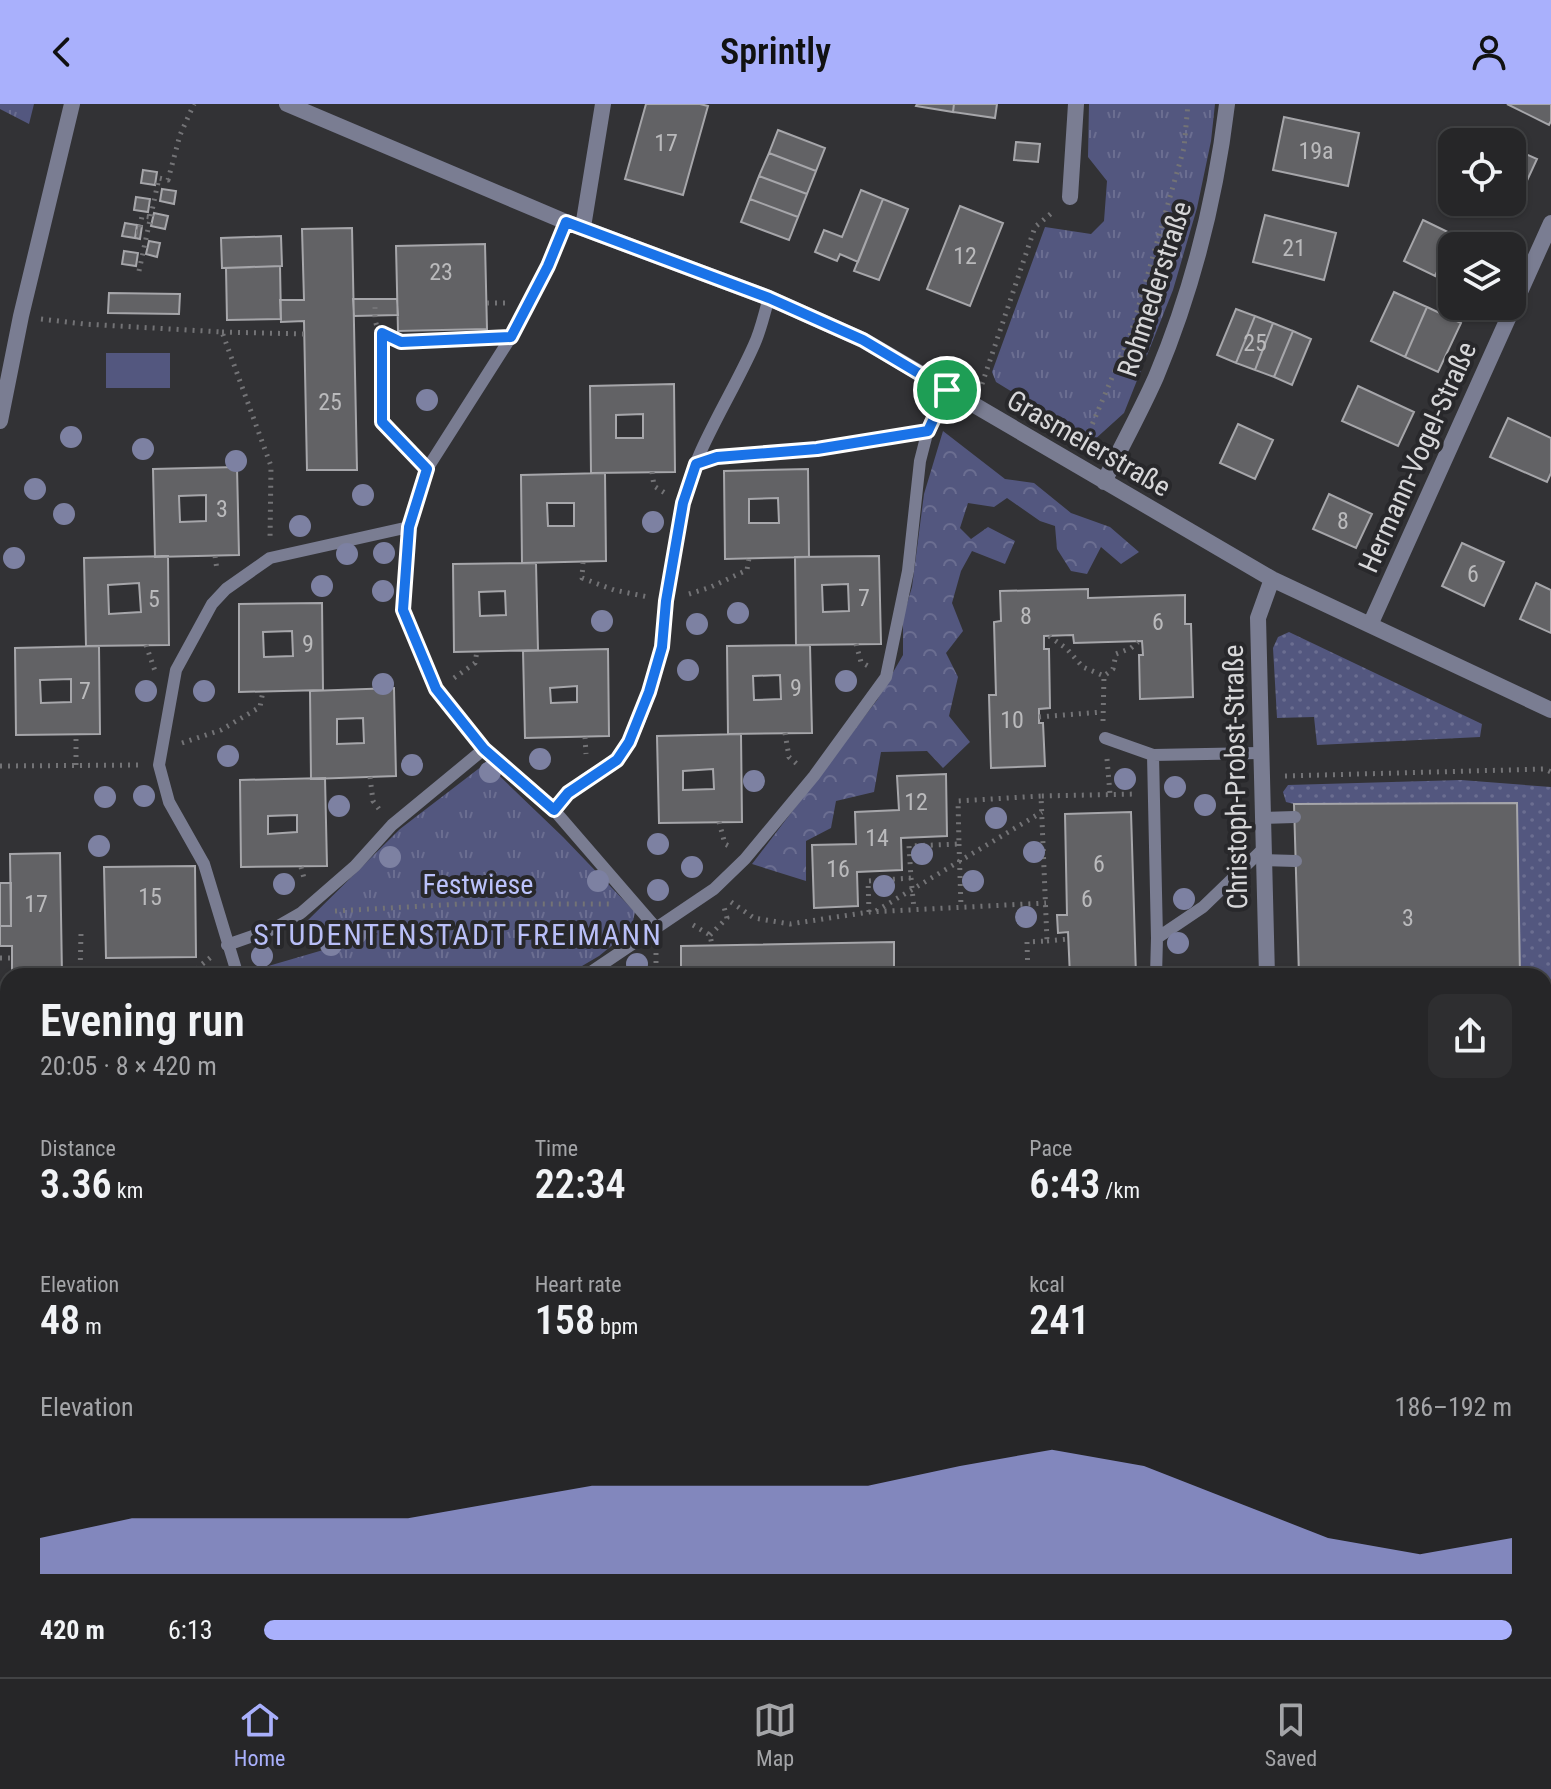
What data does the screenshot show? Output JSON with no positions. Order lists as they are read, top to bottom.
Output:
{
  "streets": {
    "street": [
      "Rohmederstraße",
      "Grasmeierstraße",
      "Hermann-Vogel-Straße",
      "Christoph-Probst-Straße"
    ]
  },
  "crossings": [
    ["Rohmederstraße", "Grasmeierstraße"],
    ["Grasmeierstraße", "Hermann-Vogel-Straße"],
    ["Grasmeierstraße", "Christoph-Probst-Straße"]
  ],
  "districts": ["STUDENTENSTADT FREIMANN"],
  "parks": ["Festwiese"],
  "house_numbers": [
    "17",
    "19a",
    "21",
    "12",
    "23",
    "25",
    "25",
    "3",
    "8",
    "6",
    "7",
    "5",
    "8",
    "6",
    "9",
    "9",
    "7",
    "10",
    "12",
    "14",
    "6",
    "16",
    "15",
    "6",
    "17",
    "3"
  ],
  "page": {
    "header": "Sprintly",
    "heading": ["Evening run", "20:05 · 8 × 420 m"],
    "stats": [
      ["Distance", "3.36 km"],
      ["Time", "22:34"],
      ["Pace", "6:43 /km"],
      ["Elevation", "48 m"],
      ["Heart rate", "158 bpm"],
      ["kcal", "241"]
    ],
    "chart": ["Elevation", "186–192 m"],
    "list": [
      {
        "name": "420 m",
        "note": "6:13"
      }
    ],
    "tabs": ["Home", "Map", "Saved"]
  }
}
